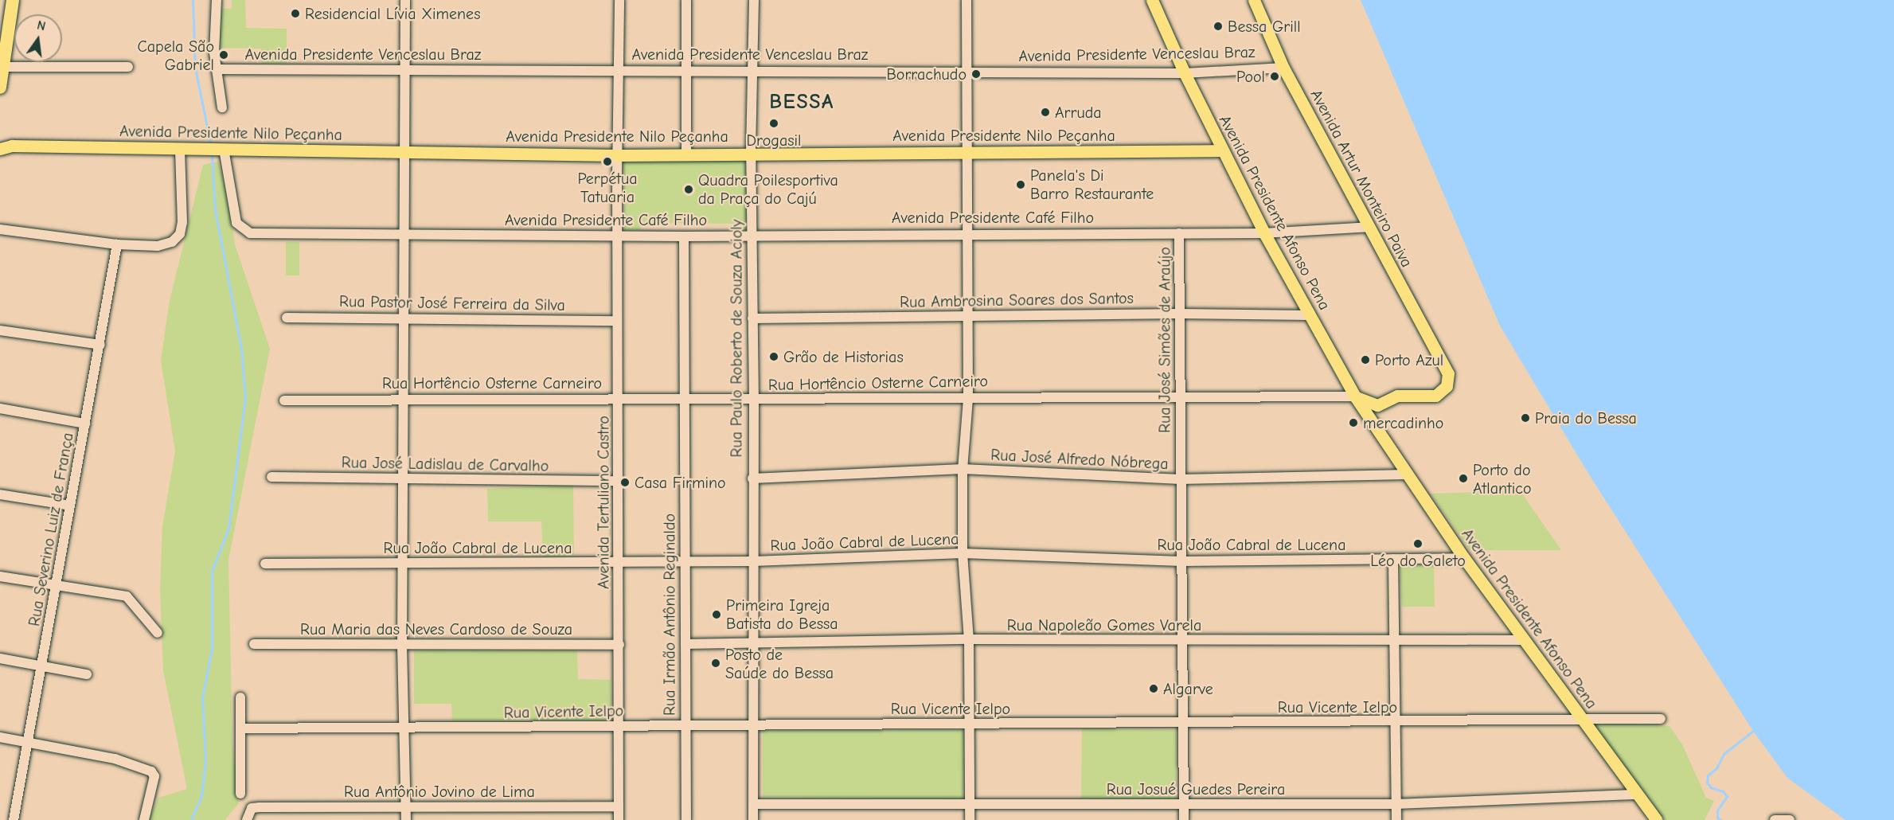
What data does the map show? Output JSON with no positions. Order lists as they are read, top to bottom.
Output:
{
  "streets": {
    "main road": [
      "Avenida Presidente Nilo Peçanha",
      "Avenida Artur Monteiro Paiva",
      "Avenida Presidente Afonso Pena",
      "Rua Hortêncio Osterne Carneiro"
    ],
    "street": [
      "Avenida Presidente Venceslau Braz",
      "Avenida Presidente Café Filho",
      "Rua Ambrosina Soares dos Santos",
      "Rua Pastor José Ferreira da Silva",
      "Rua Paulo Roberto de Souza Acioly",
      "Rua José Simões de Araújo",
      "Rua José Alfredo Nóbrega",
      "Rua José Ladislau de Carvalho",
      "Avenida Tertuliano Castro",
      "Rua Severino Luiz de França",
      "Rua João Cabral de Lucena",
      "Rua Irmão Antônio Reginaldo",
      "Rua Napoleão Gomes Varela",
      "Rua Maria das Neves Cardoso de Souza",
      "Rua Vicente Ielpo",
      "Rua Josué Guedes Pereira",
      "Rua Antônio Jovino de Lima"
    ]
  },
  "crossings": [
    ["Avenida Presidente Venceslau Braz", "Avenida Artur Monteiro Paiva"],
    ["Avenida Presidente Venceslau Braz", "Avenida Presidente Afonso Pena"],
    ["Avenida Presidente Venceslau Braz", "Rua Paulo Roberto de Souza Acioly"],
    ["Avenida Presidente Venceslau Braz", "Avenida Tertuliano Castro"],
    ["Avenida Presidente Nilo Peçanha", "Avenida Presidente Afonso Pena"],
    ["Avenida Presidente Nilo Peçanha", "Avenida Presidente Café Filho"],
    ["Avenida Presidente Nilo Peçanha", "Rua Paulo Roberto de Souza Acioly"],
    ["Avenida Presidente Nilo Peçanha", "Avenida Tertuliano Castro"],
    ["Avenida Artur Monteiro Paiva", "Avenida Presidente Afonso Pena"],
    ["Avenida Artur Monteiro Paiva", "Avenida Presidente Café Filho"],
    ["Avenida Artur Monteiro Paiva", "Rua Hortêncio Osterne Carneiro"],
    ["Avenida Presidente Afonso Pena", "Avenida Presidente Café Filho"],
    ["Avenida Presidente Afonso Pena", "Rua Ambrosina Soares dos Santos"],
    ["Avenida Presidente Afonso Pena", "Rua Hortêncio Osterne Carneiro"],
    ["Avenida Presidente Afonso Pena", "Rua José Alfredo Nóbrega"],
    ["Avenida Presidente Afonso Pena", "Rua João Cabral de Lucena"],
    ["Avenida Presidente Afonso Pena", "Rua Napoleão Gomes Varela"],
    ["Avenida Presidente Afonso Pena", "Rua Vicente Ielpo"],
    ["Avenida Presidente Afonso Pena", "Rua Josué Guedes Pereira"],
    ["Avenida Presidente Café Filho", "Rua Paulo Roberto de Souza Acioly"],
    ["Avenida Presidente Café Filho", "Rua José Simões de Araújo"],
    ["Avenida Presidente Café Filho", "Avenida Tertuliano Castro"],
    ["Avenida Presidente Café Filho", "Rua Irmão Antônio Reginaldo"],
    ["Rua Ambrosina Soares dos Santos", "Rua Paulo Roberto de Souza Acioly"],
    ["Rua Ambrosina Soares dos Santos", "Rua José Simões de Araújo"],
    ["Rua Pastor José Ferreira da Silva", "Avenida Tertuliano Castro"],
    ["Rua Paulo Roberto de Souza Acioly", "Rua Hortêncio Osterne Carneiro"],
    ["Rua Paulo Roberto de Souza Acioly", "Rua José Alfredo Nóbrega"],
    ["Rua Paulo Roberto de Souza Acioly", "Rua João Cabral de Lucena"],
    ["Rua Paulo Roberto de Souza Acioly", "Rua Napoleão Gomes Varela"],
    ["Rua Paulo Roberto de Souza Acioly", "Rua Vicente Ielpo"],
    ["Rua Paulo Roberto de Souza Acioly", "Rua Josué Guedes Pereira"],
    ["Rua José Simões de Araújo", "Rua Hortêncio Osterne Carneiro"],
    ["Rua José Simões de Araújo", "Rua José Alfredo Nóbrega"],
    ["Rua José Simões de Araújo", "Rua João Cabral de Lucena"],
    ["Rua José Simões de Araújo", "Rua Napoleão Gomes Varela"],
    ["Rua José Simões de Araújo", "Rua Vicente Ielpo"],
    ["Rua José Simões de Araújo", "Rua Josué Guedes Pereira"],
    ["Rua Hortêncio Osterne Carneiro", "Avenida Tertuliano Castro"],
    ["Rua Hortêncio Osterne Carneiro", "Rua Irmão Antônio Reginaldo"],
    ["Rua José Ladislau de Carvalho", "Avenida Tertuliano Castro"],
    ["Avenida Tertuliano Castro", "Rua João Cabral de Lucena"],
    ["Avenida Tertuliano Castro", "Rua Maria das Neves Cardoso de Souza"],
    ["Avenida Tertuliano Castro", "Rua Vicente Ielpo"],
    ["Avenida Tertuliano Castro", "Rua Antônio Jovino de Lima"],
    ["Rua João Cabral de Lucena", "Rua Irmão Antônio Reginaldo"],
    ["Rua Irmão Antônio Reginaldo", "Rua Napoleão Gomes Varela"],
    ["Rua Irmão Antônio Reginaldo", "Rua Vicente Ielpo"]
  ],
  "districts": ["BESSA"],
  "places": [
    "Residencial Lívia Ximenes",
    "Bessa Grill",
    "Capela São Gabriel",
    "Borrachudo",
    "Pool",
    "Arruda",
    "Drogasil",
    "Perpétua Tatuaria",
    "Panela's Di Barro Restaurante",
    "Quadra Poilesportiva da Praça do Cajú",
    "Grão de Historias",
    "Porto Azul",
    "Praia do Bessa",
    "mercadinho",
    "Porto do Atlantico",
    "Casa Firmino",
    "Léo do Galeto",
    "Primeira Igreja Batista do Bessa",
    "Posto de Saúde do Bessa",
    "Algarve"
  ],
  "north": "top"
}
